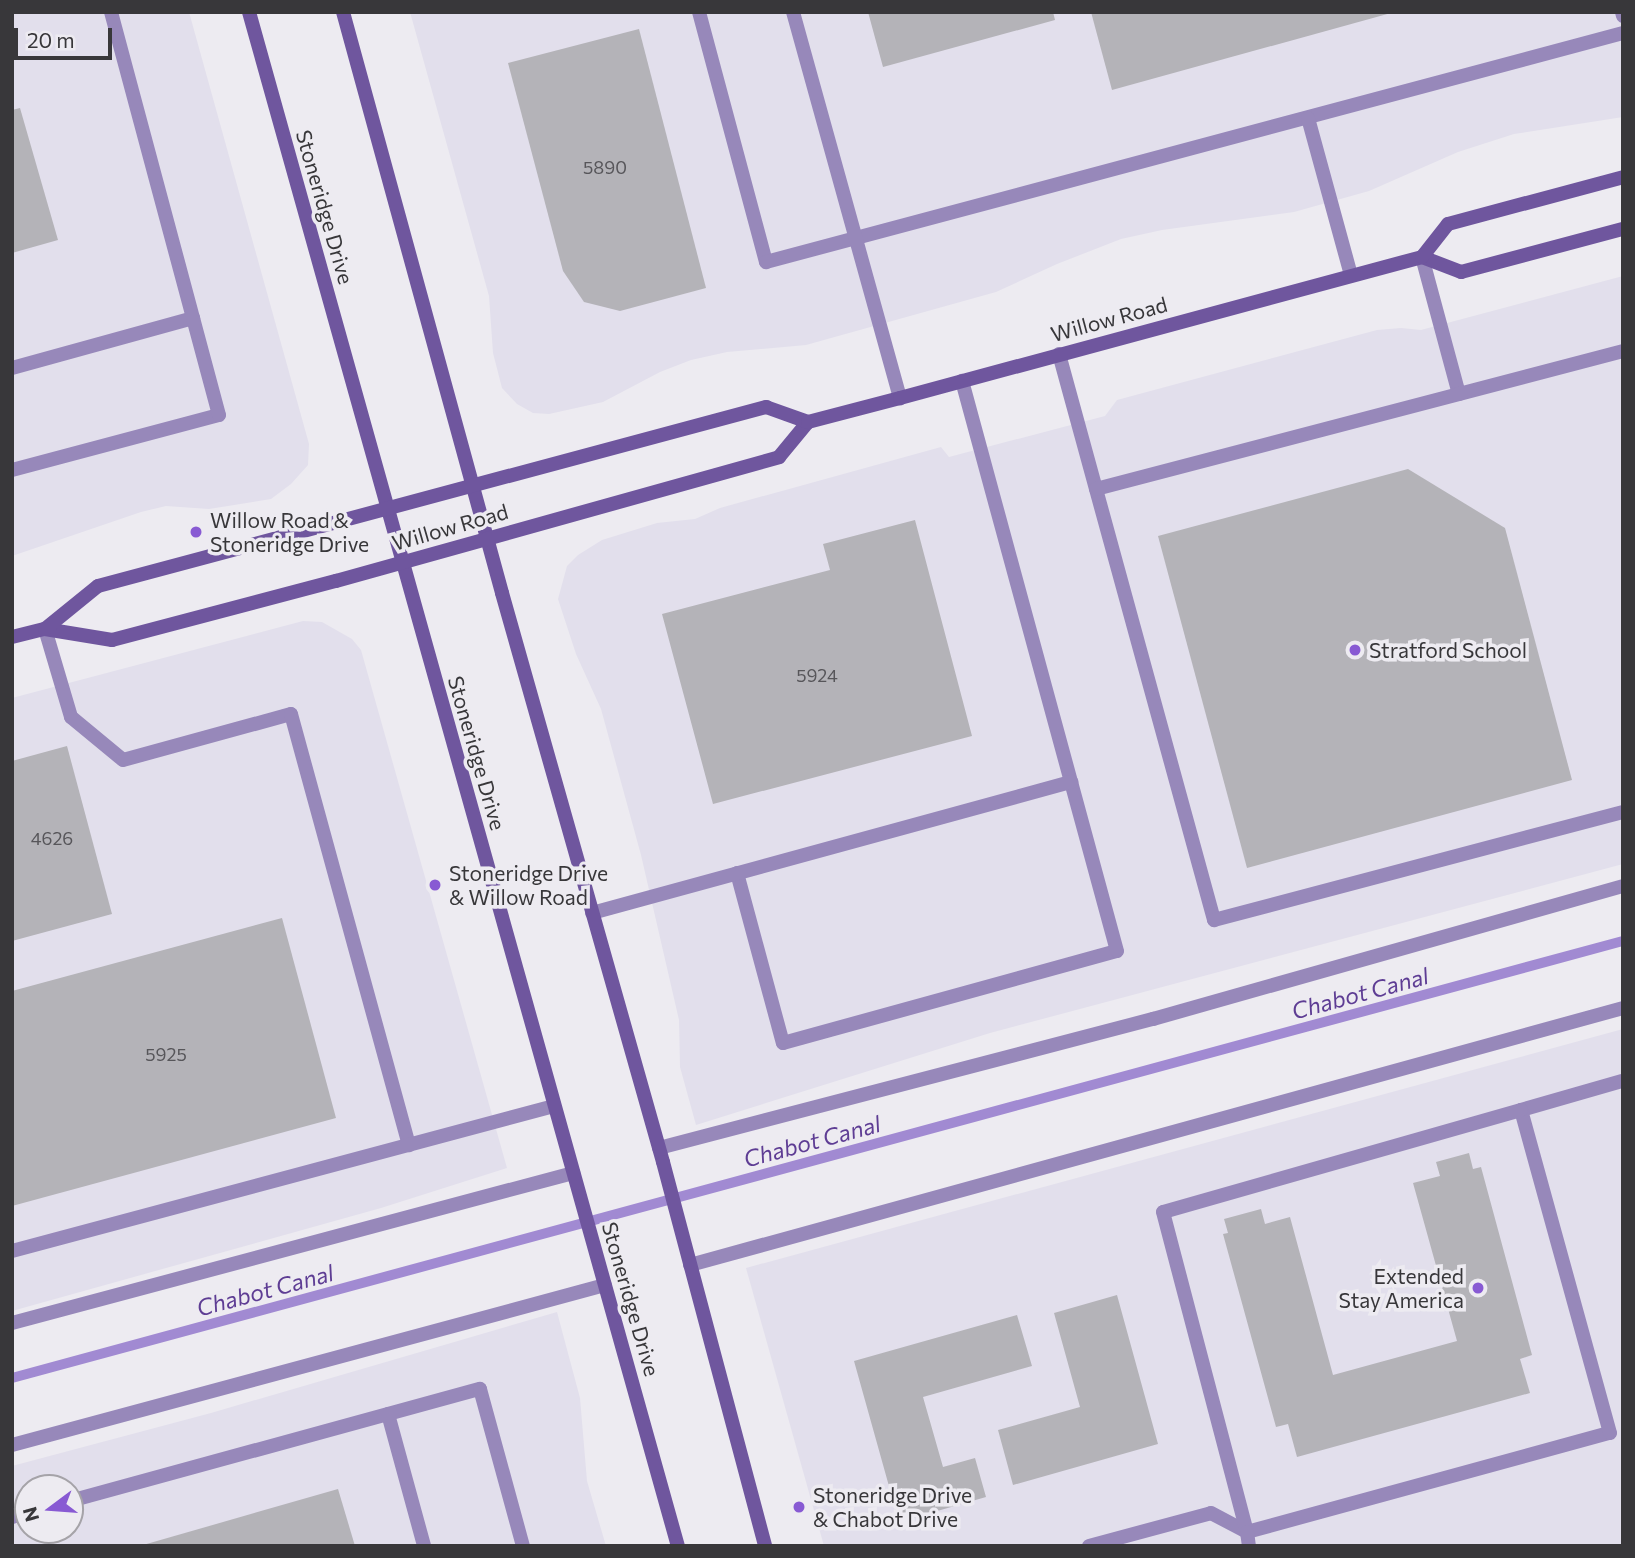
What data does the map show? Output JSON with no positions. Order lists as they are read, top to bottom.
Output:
{
  "streets": {
    "main road": ["Stoneridge Drive", "Willow Road"]
  },
  "crossings": [
    ["Stoneridge Drive", "Willow Road"]
  ],
  "water": ["Chabot Canal"],
  "places": [
    "Willow Road & Stoneridge Drive",
    "Stratford School",
    "Stoneridge Drive & Willow Road",
    "Extended Stay America",
    "Stoneridge Drive & Chabot Drive"
  ],
  "house_numbers": [
    "5890",
    "5924",
    "4626",
    "5925"
  ],
  "scale_bar": "20 m",
  "north": "left"
}
